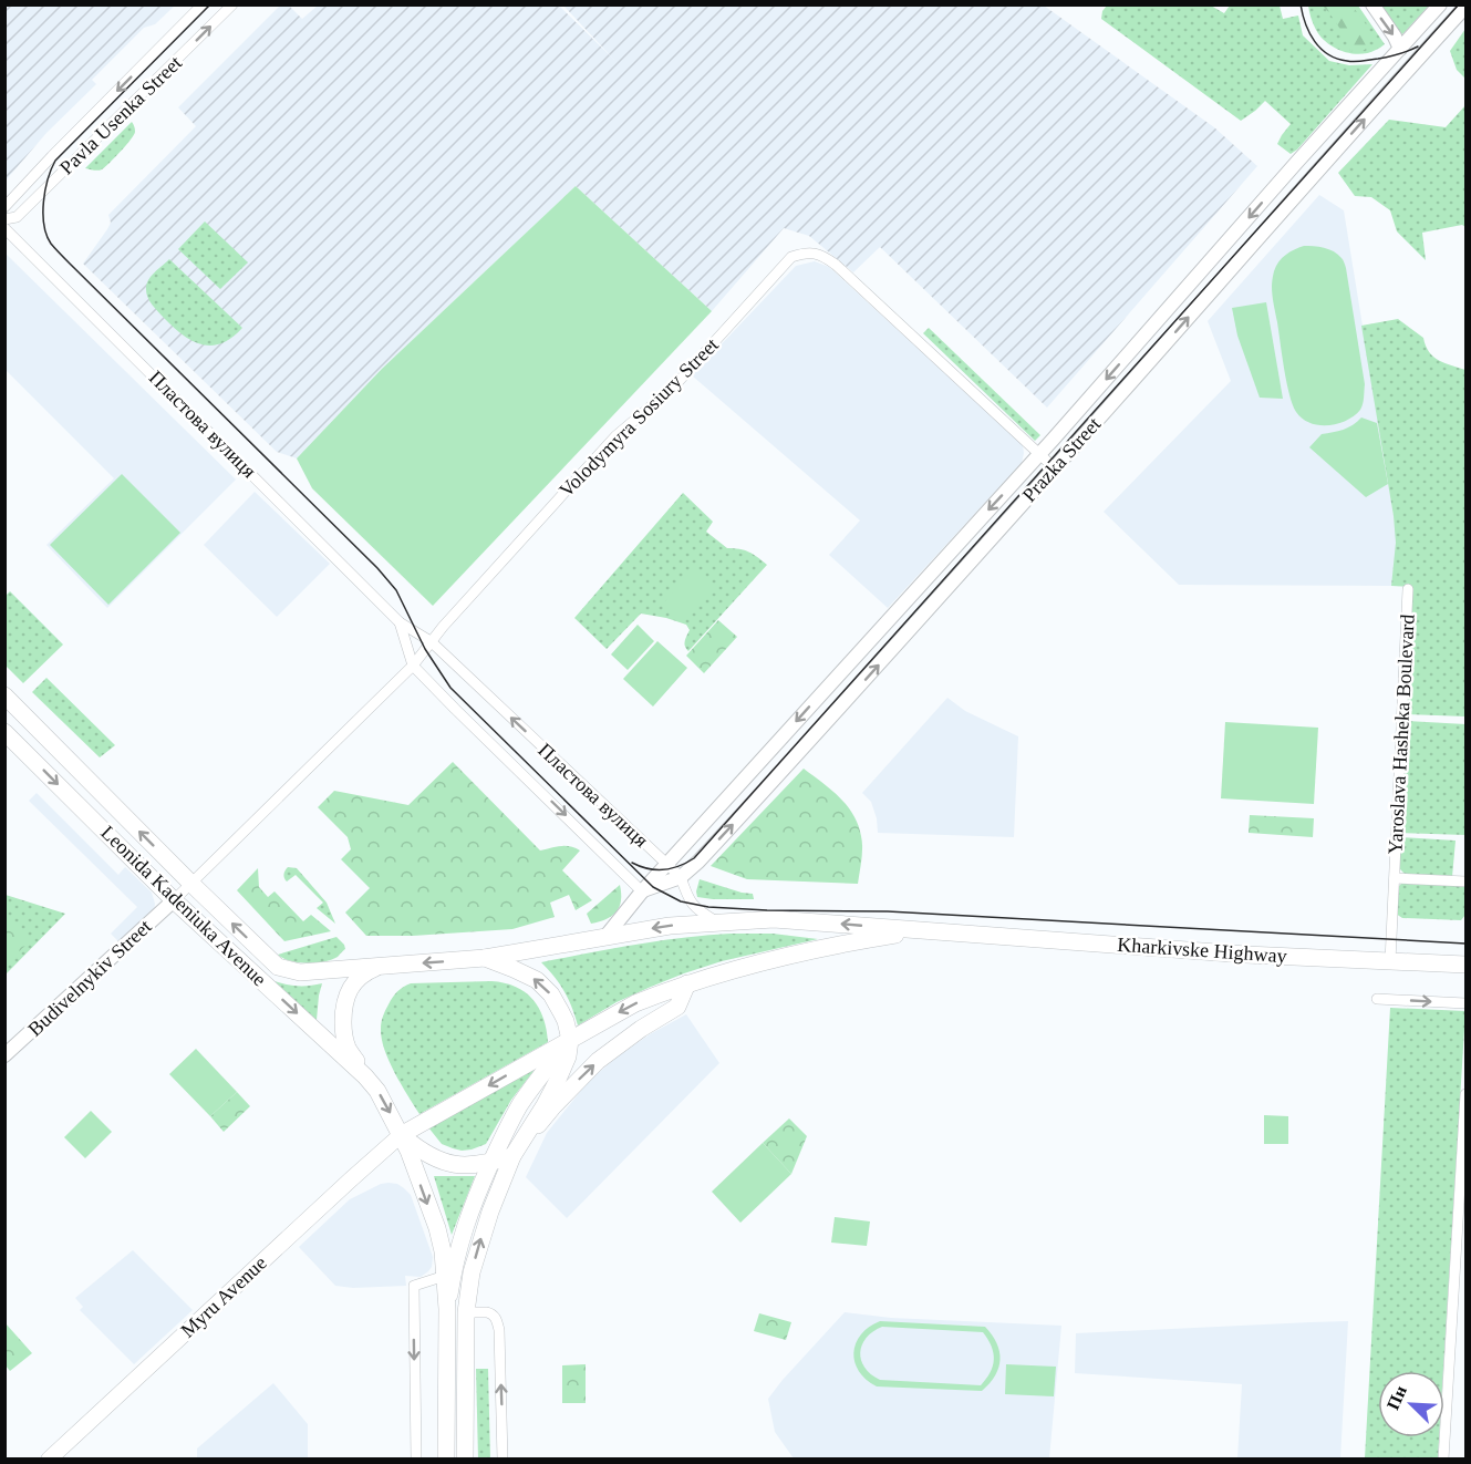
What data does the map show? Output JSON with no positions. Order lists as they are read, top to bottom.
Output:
{
  "streets": {
    "main road": ["Leonida Kadeniuka Avenue", "Kharkivske Highway", "Myru Avenue"],
    "street": [
      "Pavla Usenka Street",
      "Volodymyra Sosiury Street",
      "Пластова вулиця",
      "Prazka Street",
      "Yaroslava Hasheka Boulevard",
      "Budivelnykiv Street"
    ]
  },
  "crossings": [
    ["Volodymyra Sosiury Street", "Пластова вулиця"],
    ["Volodymyra Sosiury Street", "Prazka Street"],
    ["Volodymyra Sosiury Street", "Leonida Kadeniuka Avenue"],
    ["Volodymyra Sosiury Street", "Budivelnykiv Street"],
    ["Пластова вулиця", "Prazka Street"],
    ["Пластова вулиця", "Kharkivske Highway"],
    ["Prazka Street", "Kharkivske Highway"],
    ["Yaroslava Hasheka Boulevard", "Kharkivske Highway"],
    ["Leonida Kadeniuka Avenue", "Kharkivske Highway"],
    ["Leonida Kadeniuka Avenue", "Budivelnykiv Street"],
    ["Kharkivske Highway", "Myru Avenue"]
  ],
  "north": "top left"
}
